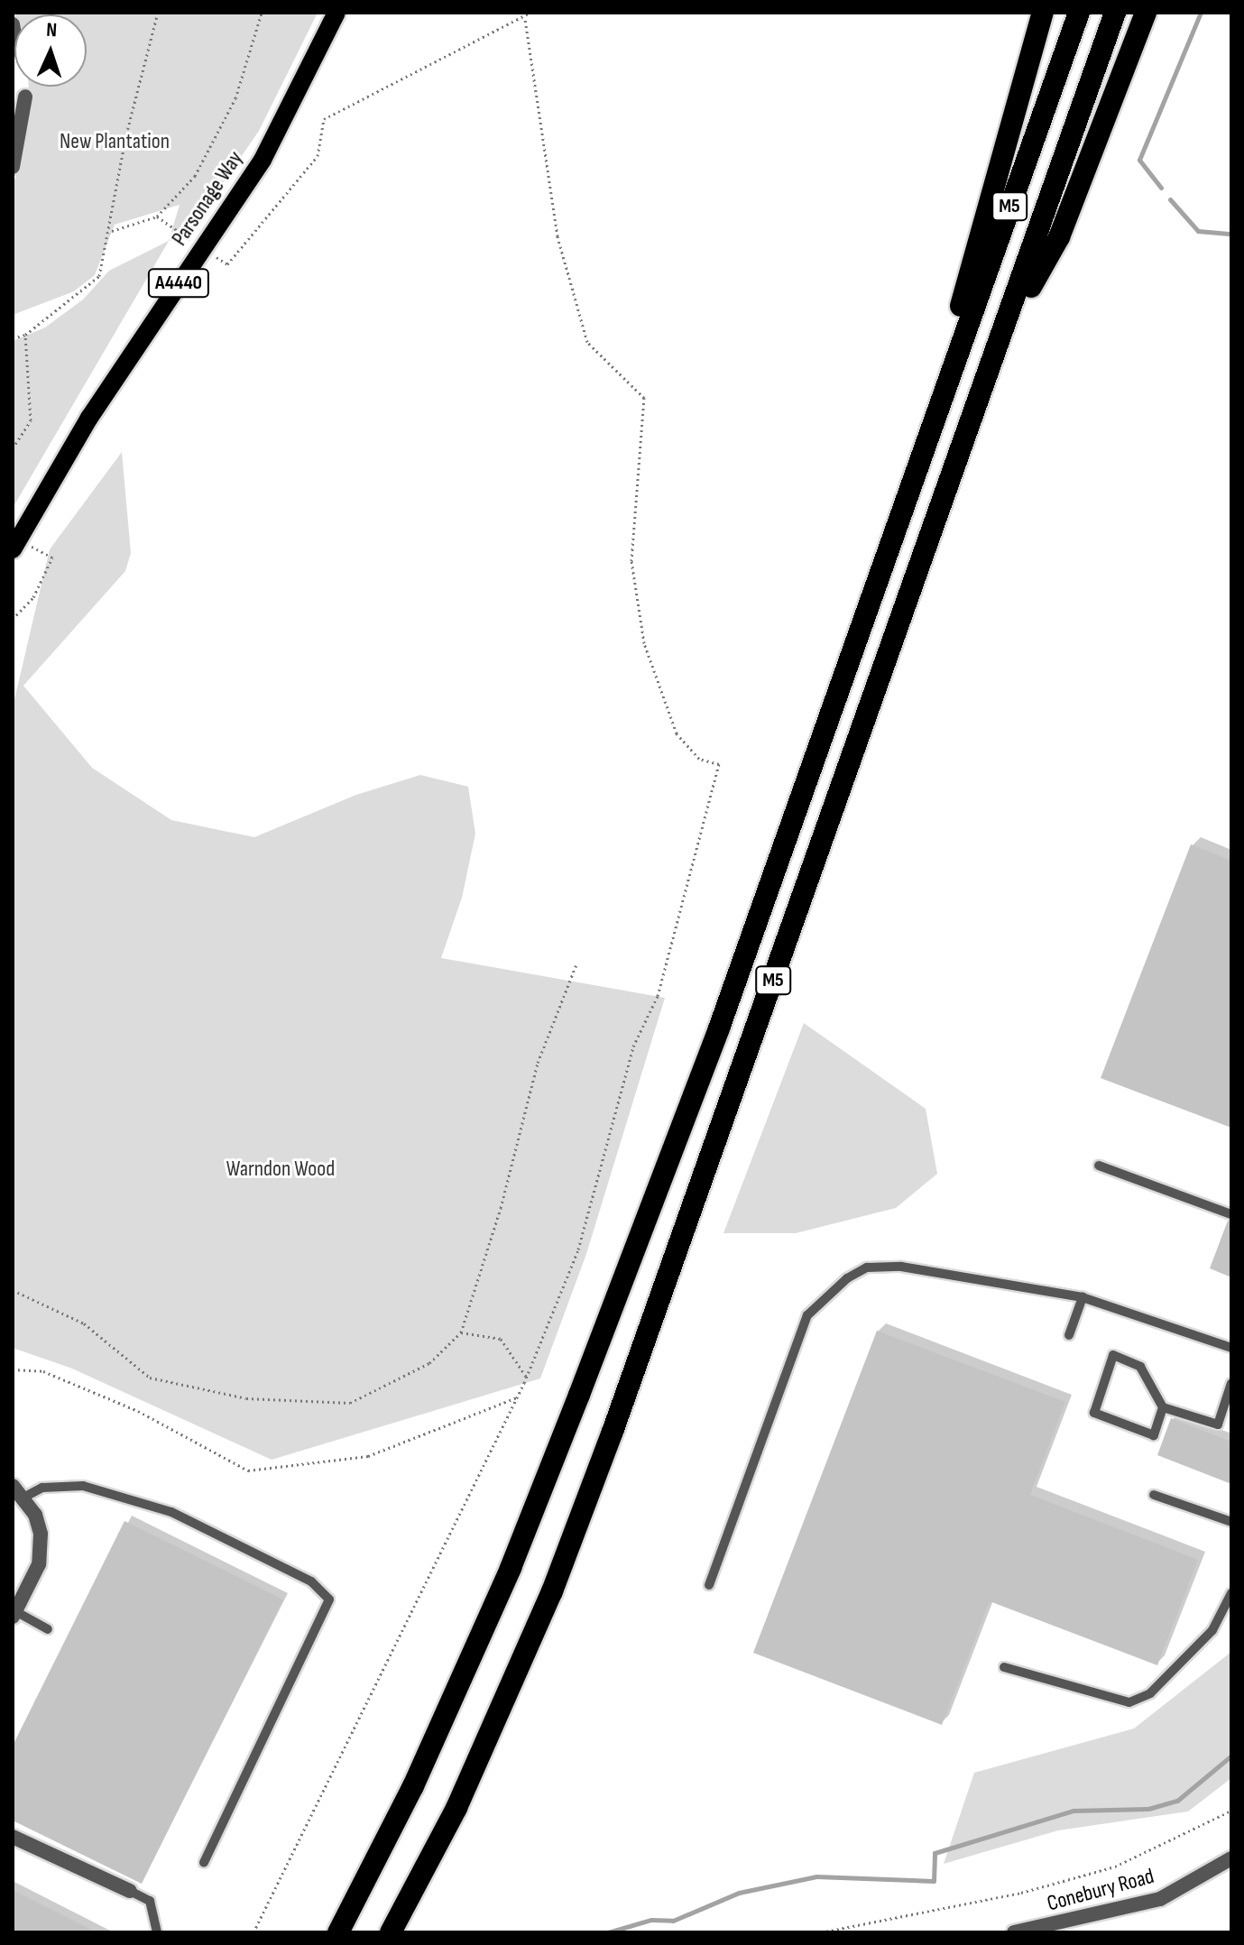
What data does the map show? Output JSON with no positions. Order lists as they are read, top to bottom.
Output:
{
  "streets": {
    "highway": ["M5"],
    "main road": ["Parsonage Way", "A4440"],
    "street": ["Conebury Road"]
  },
  "parks": ["New Plantation", "Warndon Wood"],
  "north": "top"
}
